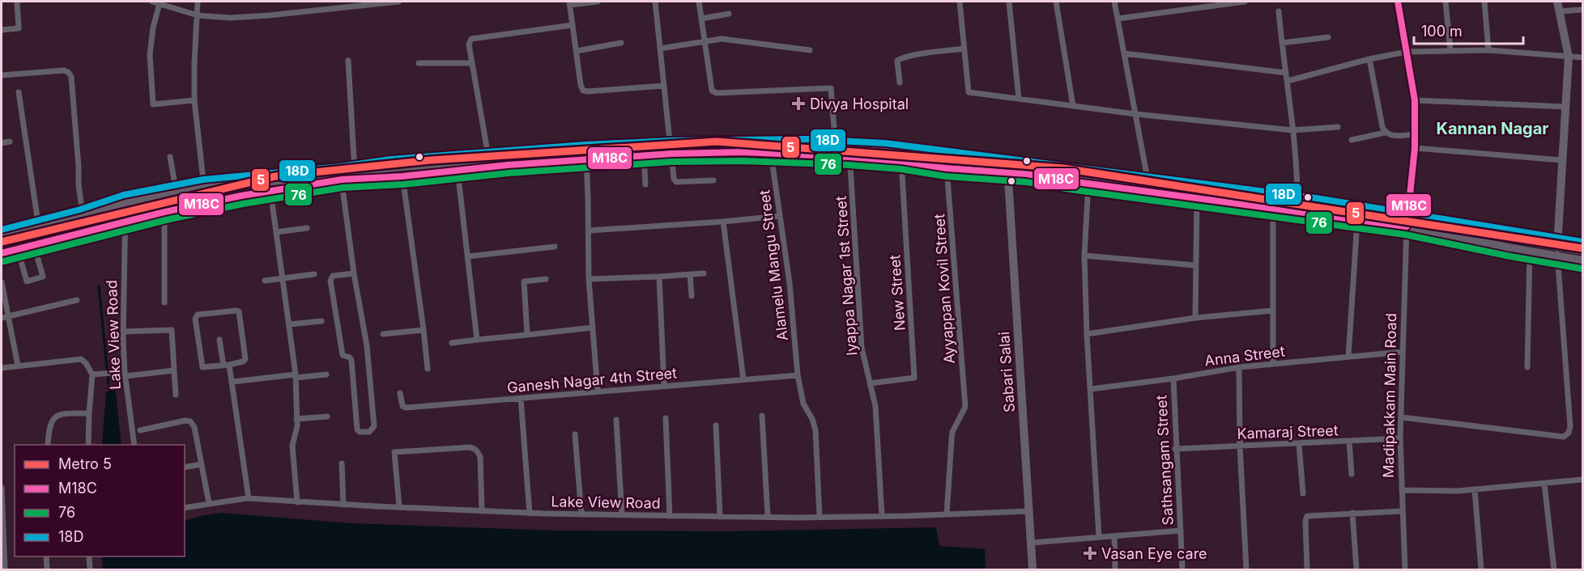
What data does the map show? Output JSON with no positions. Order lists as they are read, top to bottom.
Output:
{
  "streets": {
    "street": [
      "Alamelu Mangu Street",
      "Iyappa Nagar 1st Street",
      "Ayyappan Kovil Street",
      "New Street",
      "Lake View Road",
      "Anna Street",
      "Sabari Salai",
      "Ganesh Nagar 4th Street",
      "Madipakkam Main Road",
      "Kamaraj Street",
      "Sathsangam Street"
    ]
  },
  "crossings": [
    ["Alamelu Mangu Street", "Lake View Road"],
    ["Alamelu Mangu Street", "Ganesh Nagar 4th Street"],
    ["Iyappa Nagar 1st Street", "New Street"],
    ["Iyappa Nagar 1st Street", "Lake View Road"],
    ["Ayyappan Kovil Street", "Lake View Road"],
    ["Lake View Road", "Sabari Salai"],
    ["Anna Street", "Madipakkam Main Road"],
    ["Anna Street", "Sathsangam Street"],
    ["Madipakkam Main Road", "Kamaraj Street"],
    ["Kamaraj Street", "Sathsangam Street"]
  ],
  "districts": ["Kannan Nagar"],
  "places": {
    "health": ["Divya Hospital", "Vasan Eye care"]
  },
  "lines": [
    "transit line M18C",
    "transit line 18D",
    "metro line 5",
    "transit line 76"
  ],
  "legend": [
    "Metro 5",
    "M18C",
    "76",
    "18D"
  ],
  "scale_bar": "100 m"
}
